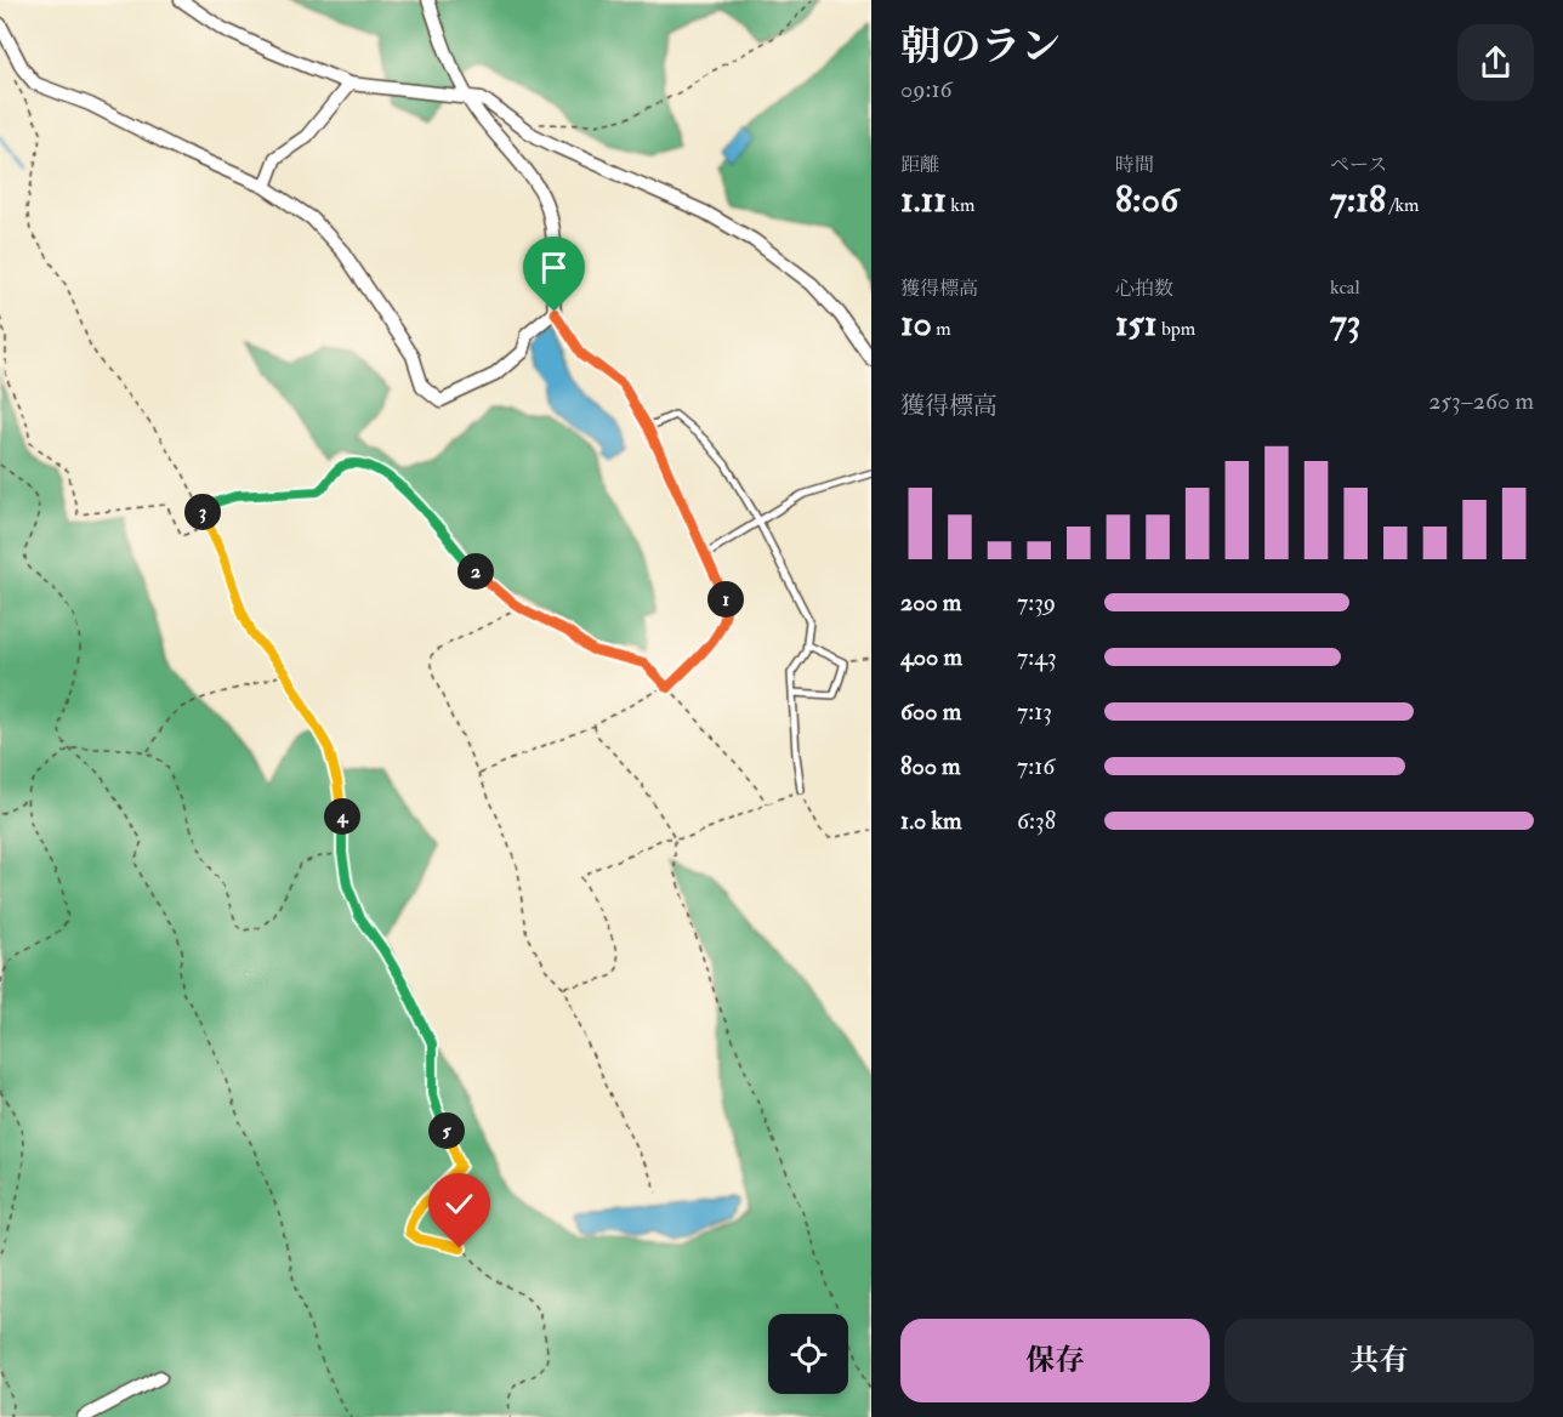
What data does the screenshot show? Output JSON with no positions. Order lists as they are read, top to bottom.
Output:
{
  "page": {
    "heading": ["朝のラン", "09:16"],
    "stats": [
      ["距離", "1.11 km"],
      ["時間", "8:06"],
      ["ペース", "7:18 /km"],
      ["獲得標高", "10 m"],
      ["心拍数", "151 bpm"],
      ["kcal", "73"]
    ],
    "chart": ["獲得標高", "253–260 m"],
    "pins": [
      "3",
      "2",
      "1",
      "4",
      "5"
    ],
    "list": [
      {
        "name": "200 m",
        "note": "7:39"
      },
      {
        "name": "400 m",
        "note": "7:43"
      },
      {
        "name": "600 m",
        "note": "7:13"
      },
      {
        "name": "800 m",
        "note": "7:16"
      },
      {
        "name": "1.0 km",
        "note": "6:38"
      }
    ],
    "buttons": ["保存", "共有"]
  }
}
